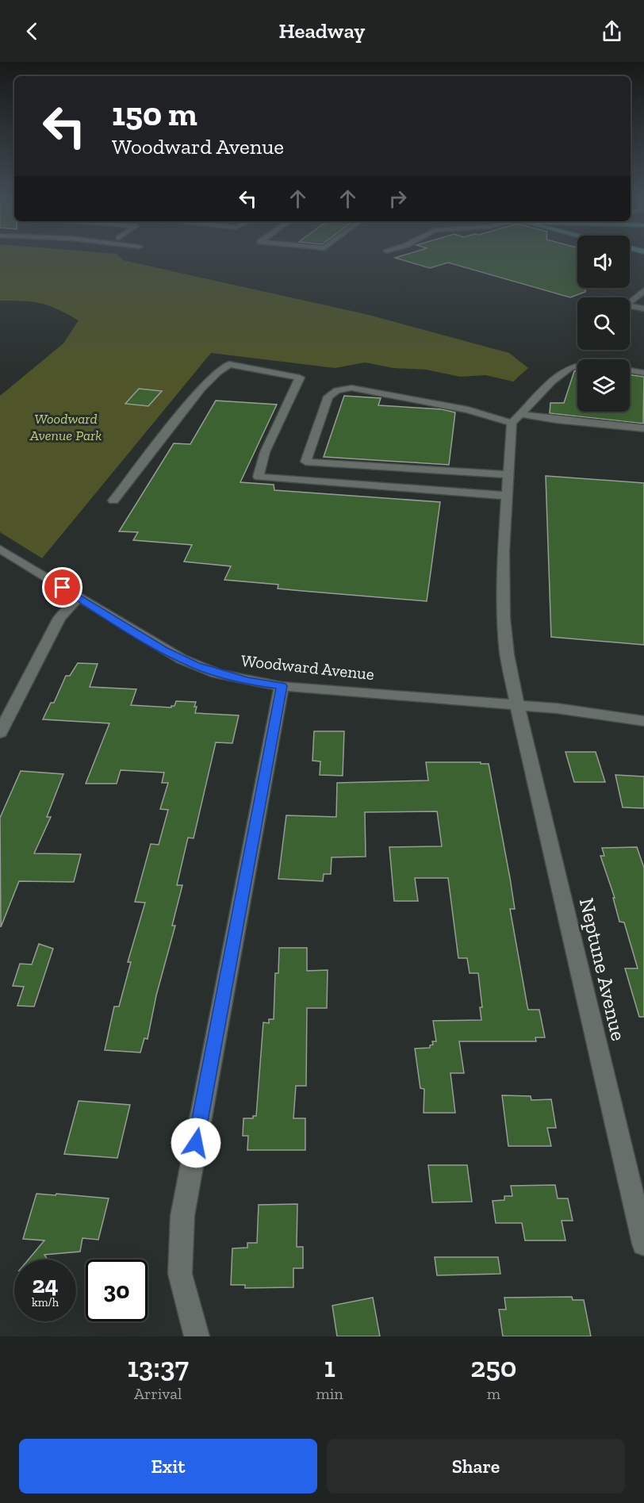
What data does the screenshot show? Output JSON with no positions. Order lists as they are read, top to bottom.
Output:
{
  "streets": {
    "street": ["Woodward Avenue", "Neptune Avenue"]
  },
  "crossings": [
    ["Woodward Avenue", "Neptune Avenue"]
  ],
  "parks": ["Woodward Avenue Park"],
  "page": {
    "header": "Headway",
    "turn": ["150 m", "Woodward Avenue"],
    "speed": "24 km/h",
    "limit": "30",
    "eta": [
      "13:37",
      "Arrival",
      "1",
      "min",
      "250",
      "m"
    ],
    "buttons": ["Exit", "Share"]
  }
}
